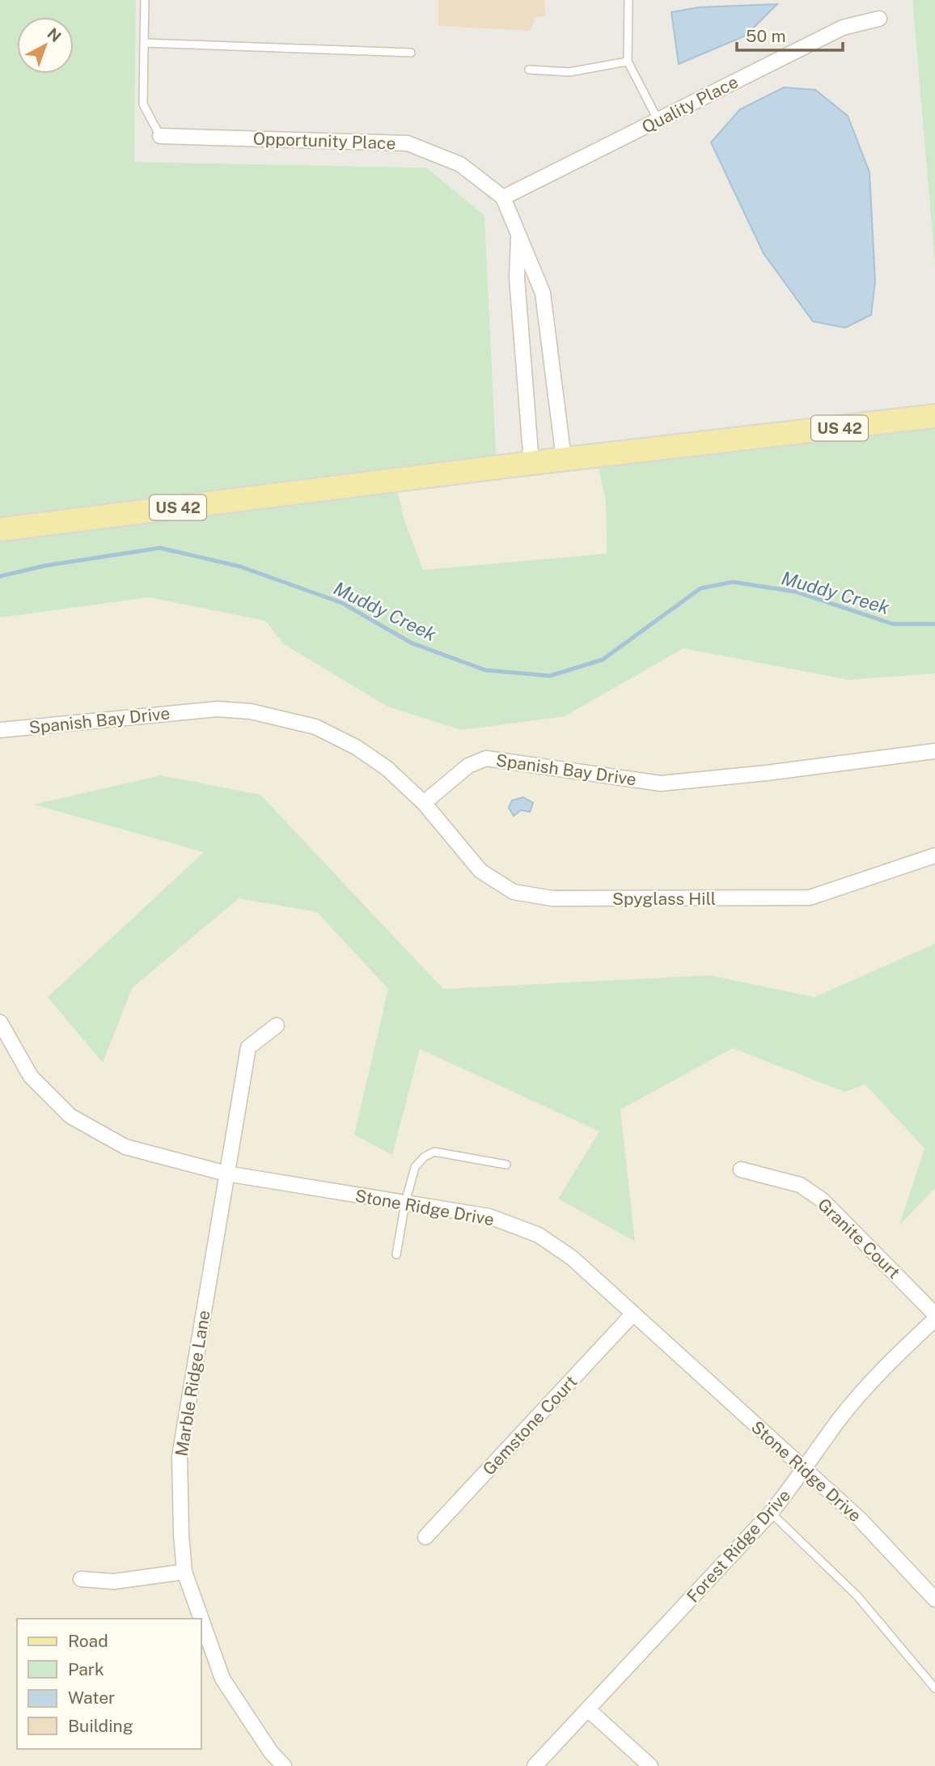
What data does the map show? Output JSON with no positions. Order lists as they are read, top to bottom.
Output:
{
  "streets": {
    "main road": ["US 42"],
    "street": [
      "Quality Place",
      "Opportunity Place",
      "Spanish Bay Drive",
      "Spyglass Hill",
      "Stone Ridge Drive",
      "Granite Court",
      "Marble Ridge Lane",
      "Gemstone Court",
      "Forest Ridge Drive"
    ]
  },
  "crossings": [
    ["Quality Place", "Opportunity Place"],
    ["Opportunity Place", "US 42"],
    ["Spanish Bay Drive", "Spyglass Hill"],
    ["Stone Ridge Drive", "Marble Ridge Lane"],
    ["Stone Ridge Drive", "Gemstone Court"],
    ["Stone Ridge Drive", "Forest Ridge Drive"]
  ],
  "water": ["Muddy Creek"],
  "legend": [
    "Road",
    "Park",
    "Water",
    "Building"
  ],
  "scale_bar": "50 m",
  "north": "top right"
}
